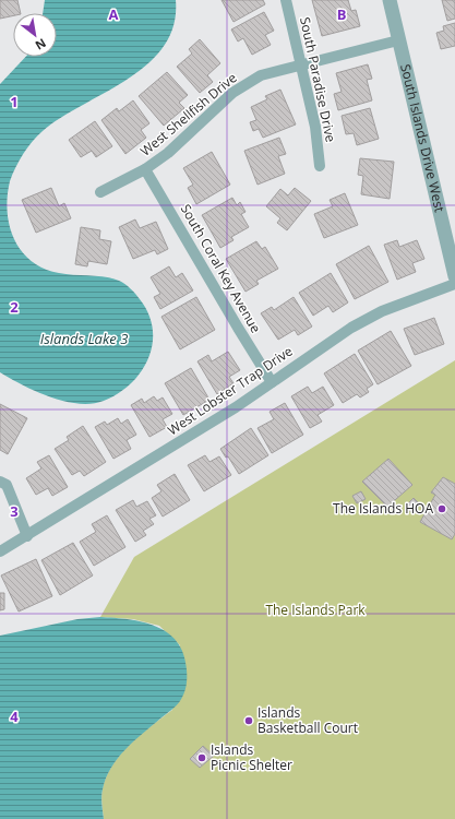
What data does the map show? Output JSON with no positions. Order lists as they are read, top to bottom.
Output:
{
  "streets": {
    "street": [
      "South Paradise Drive",
      "West Shellfish Drive",
      "South Islands Drive West",
      "South Coral Key Avenue",
      "West Lobster Trap Drive"
    ]
  },
  "crossings": [
    ["South Paradise Drive", "West Shellfish Drive"],
    ["West Shellfish Drive", "South Islands Drive West"],
    ["West Shellfish Drive", "South Coral Key Avenue"],
    ["South Coral Key Avenue", "West Lobster Trap Drive"]
  ],
  "water": ["Islands Lake 3"],
  "parks": ["The Islands Park"],
  "places": ["The Islands HOA", "Islands Basketball Court", "Islands Picnic Shelter"],
  "north": "bottom right",
  "grid": {
    "columns": ["A", "B"],
    "rows": [
      "1",
      "2",
      "3",
      "4"
    ]
  }
}
